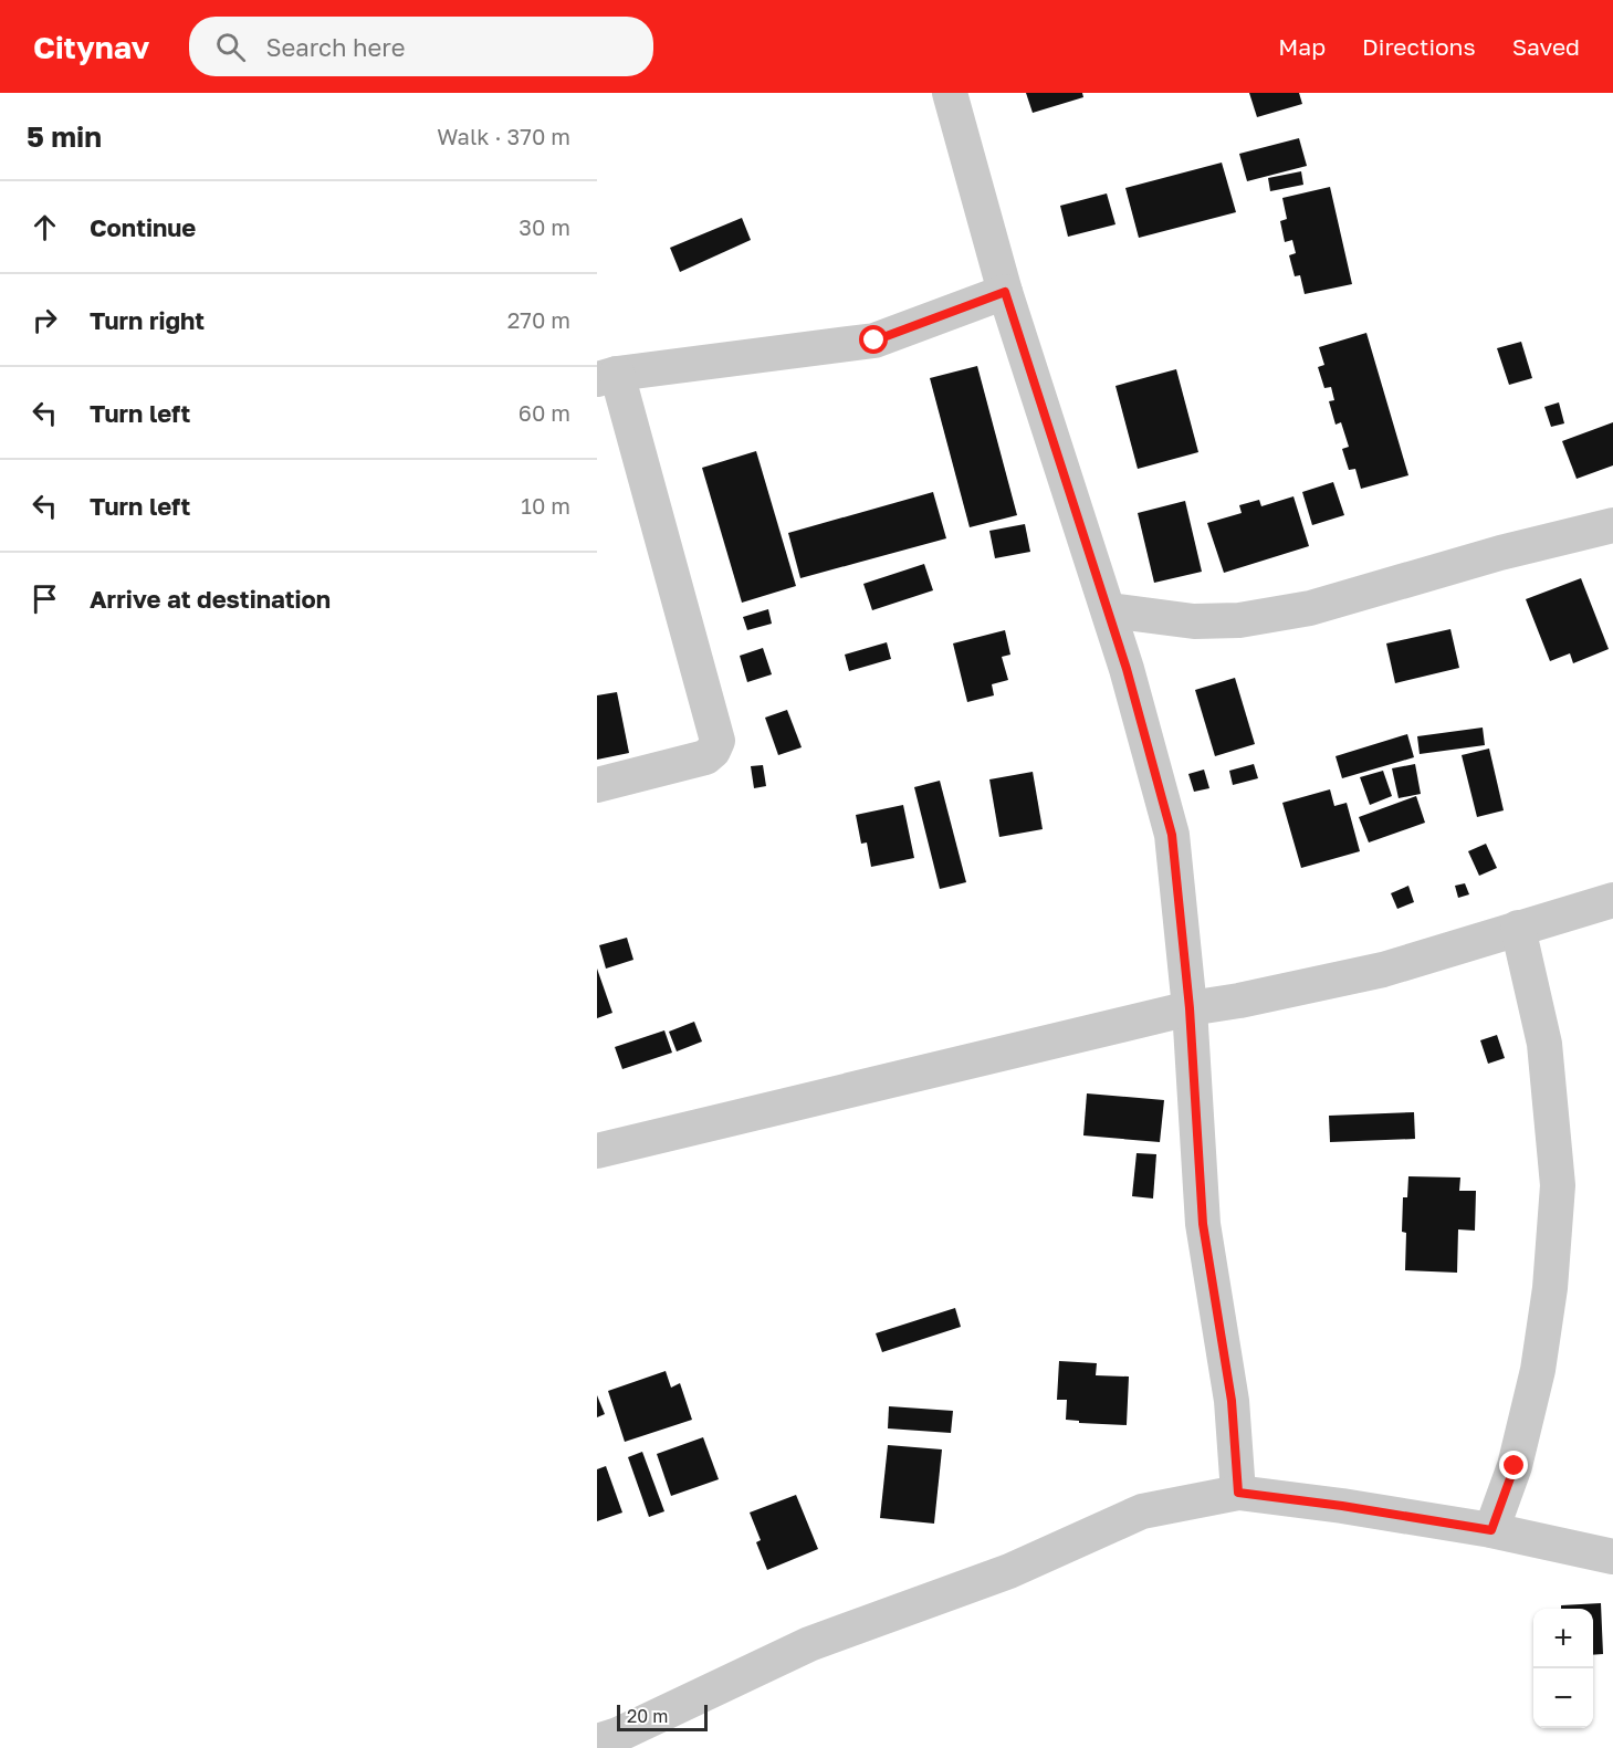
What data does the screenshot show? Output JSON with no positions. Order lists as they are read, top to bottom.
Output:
{
  "scale_bar": "20 m",
  "page": {
    "header": "Citynav",
    "search": "Search here",
    "nav": ["Map", "Directions", "Saved"],
    "heading": ["5 min", "Walk · 370 m"],
    "list": [
      ["Continue", "30 m"],
      ["Turn right", "270 m"],
      ["Turn left", "60 m"],
      ["Turn left", "10 m"],
      "Arrive at destination"
    ],
    "map_buttons": ["+", "−"],
    "scale": "20 m"
  }
}
